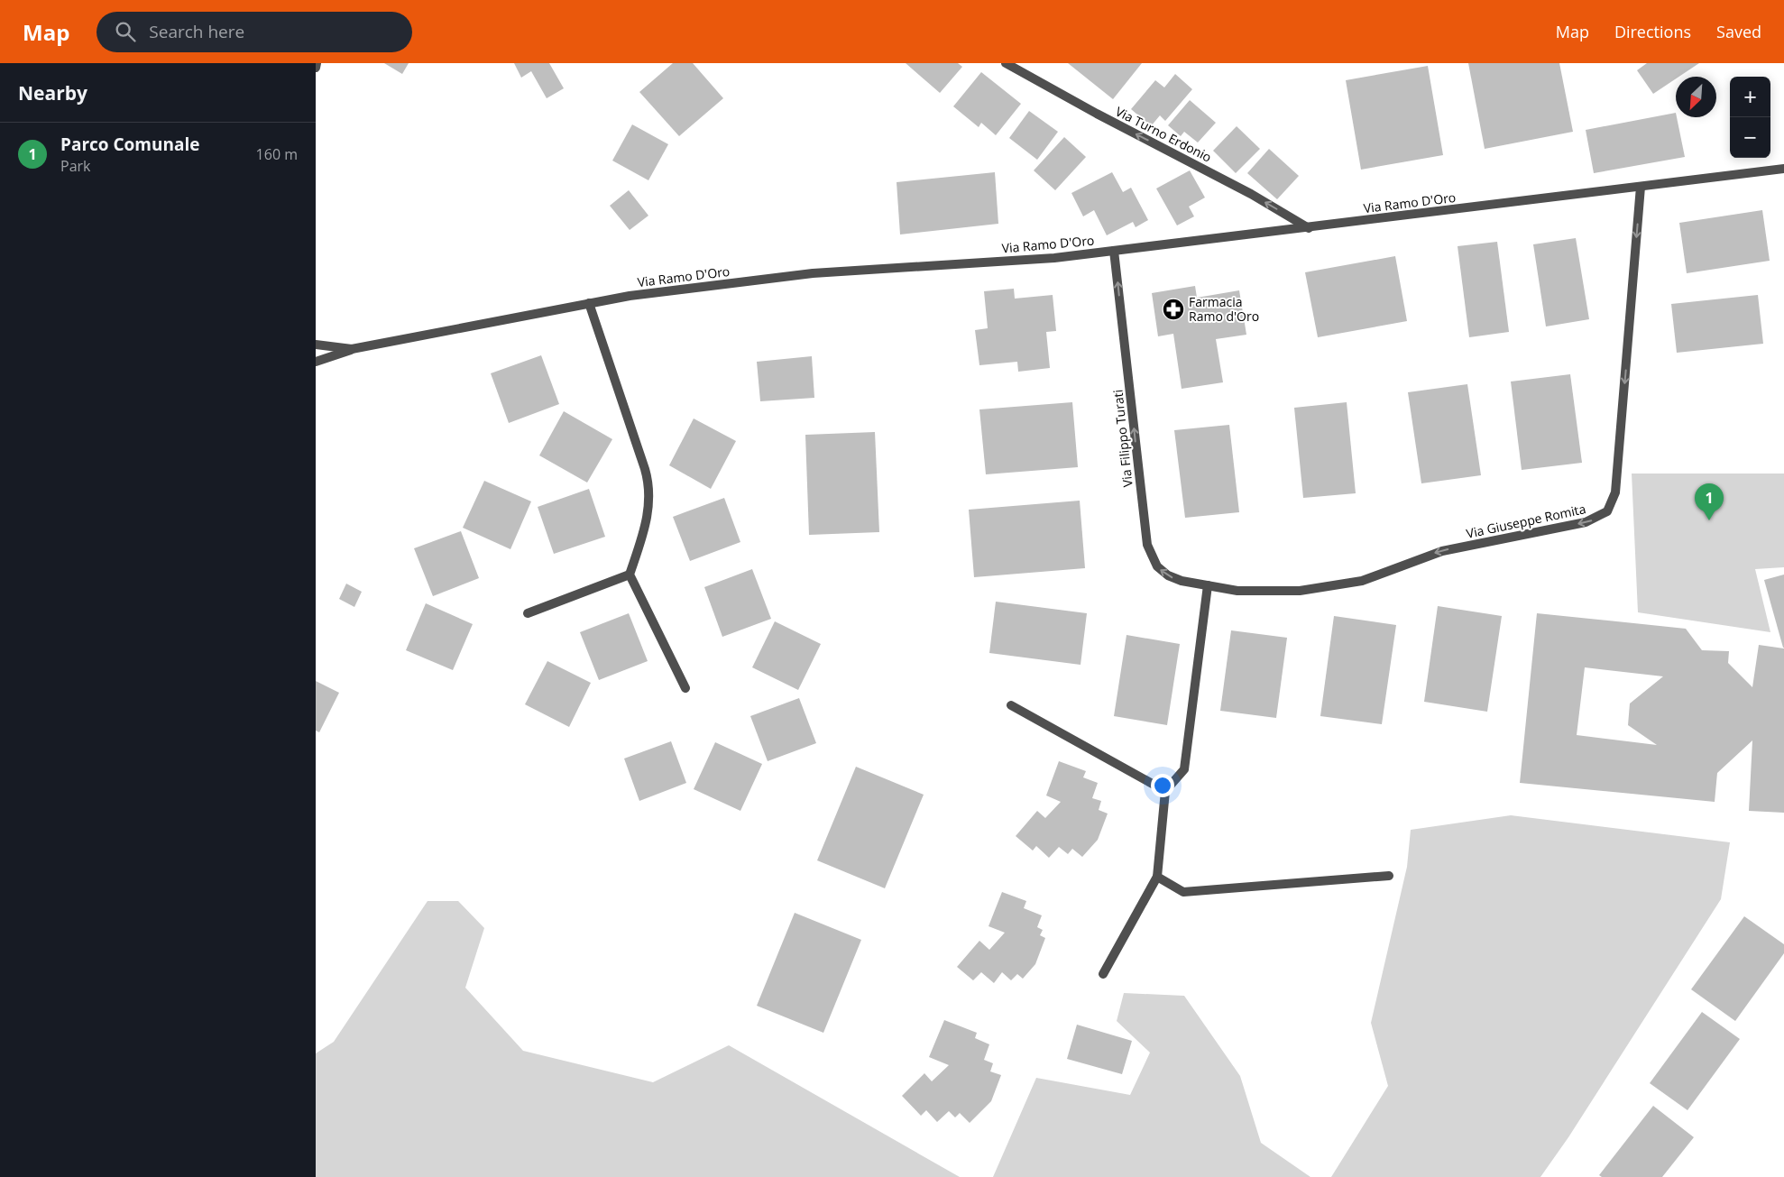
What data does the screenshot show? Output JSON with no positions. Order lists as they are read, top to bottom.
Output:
{
  "streets": {
    "street": [
      "Via Turno Erdonio",
      "Via Ramo D'Oro",
      "Via Filippo Turati",
      "Via Giuseppe Romita"
    ]
  },
  "crossings": [
    ["Via Turno Erdonio", "Via Ramo D'Oro"],
    ["Via Ramo D'Oro", "Via Filippo Turati"],
    ["Via Ramo D'Oro", "Via Giuseppe Romita"],
    ["Via Filippo Turati", "Via Giuseppe Romita"]
  ],
  "one_way": ["Via Turno Erdonio", "Via Filippo Turati"],
  "places": {
    "pharmacy": ["Farmacia Ramo d'Oro"]
  },
  "north": "bottom left",
  "page": {
    "header": "Map",
    "search": "Search here",
    "nav": ["Map", "Directions", "Saved"],
    "heading": "Nearby",
    "map_buttons": ["+", "−"],
    "list": [
      {
        "mark": "1",
        "name": "Parco Comunale",
        "note": "Park",
        "value": "160 m"
      }
    ],
    "pins": "1"
  }
}
